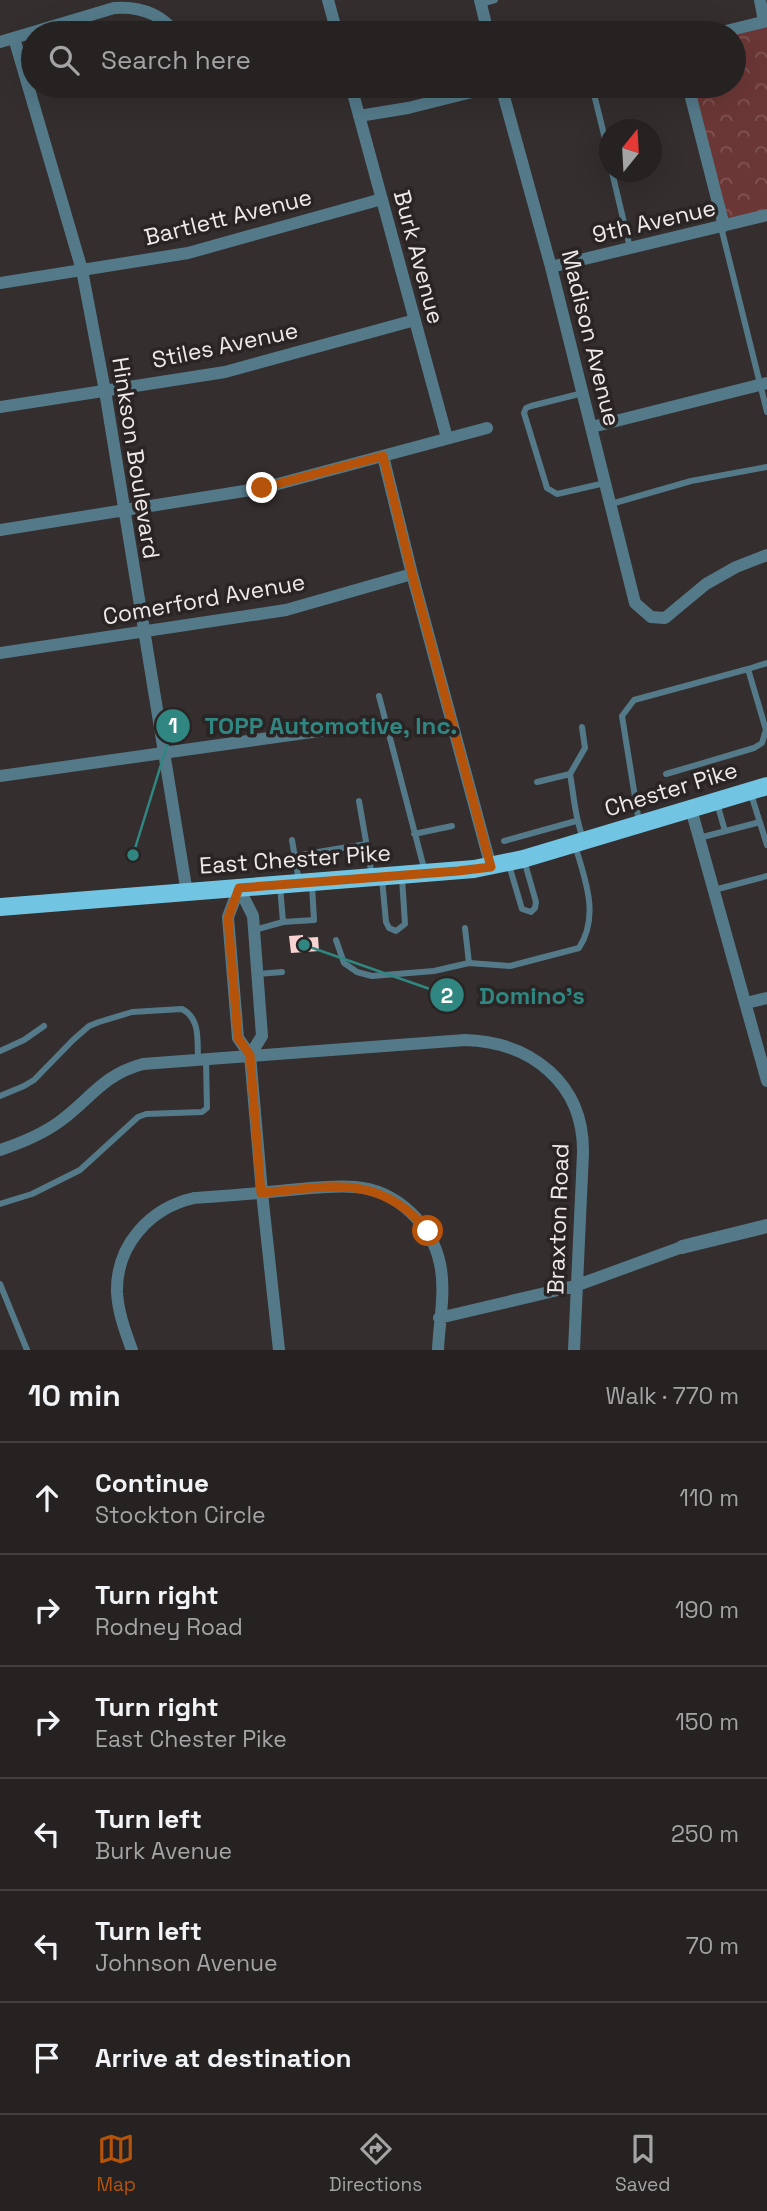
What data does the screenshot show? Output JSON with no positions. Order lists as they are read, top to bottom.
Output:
{
  "streets": {
    "main road": ["Chester Pike", "East Chester Pike"],
    "street": [
      "Bartlett Avenue",
      "9th Avenue",
      "Burk Avenue",
      "Madison Avenue",
      "Stiles Avenue",
      "Hinkson Boulevard",
      "Comerford Avenue",
      "Braxton Road"
    ]
  },
  "crossings": [
    ["Bartlett Avenue", "Burk Avenue"],
    ["Bartlett Avenue", "Hinkson Boulevard"],
    ["9th Avenue", "Madison Avenue"],
    ["Burk Avenue", "Stiles Avenue"],
    ["Stiles Avenue", "Hinkson Boulevard"],
    ["Hinkson Boulevard", "Comerford Avenue"],
    ["Hinkson Boulevard", "East Chester Pike"],
    ["Chester Pike", "East Chester Pike"]
  ],
  "places": ["TOPP Automotive, Inc.", "Domino's"],
  "north": "top",
  "page": {
    "search": "Search here",
    "heading": ["10 min", "Walk · 770 m"],
    "list": [
      ["Continue", "Stockton Circle", "110 m"],
      ["Turn right", "Rodney Road", "190 m"],
      ["Turn right", "East Chester Pike", "150 m"],
      ["Turn left", "Burk Avenue", "250 m"],
      ["Turn left", "Johnson Avenue", "70 m"],
      "Arrive at destination"
    ],
    "nav": ["Map", "Directions", "Saved"]
  }
}
